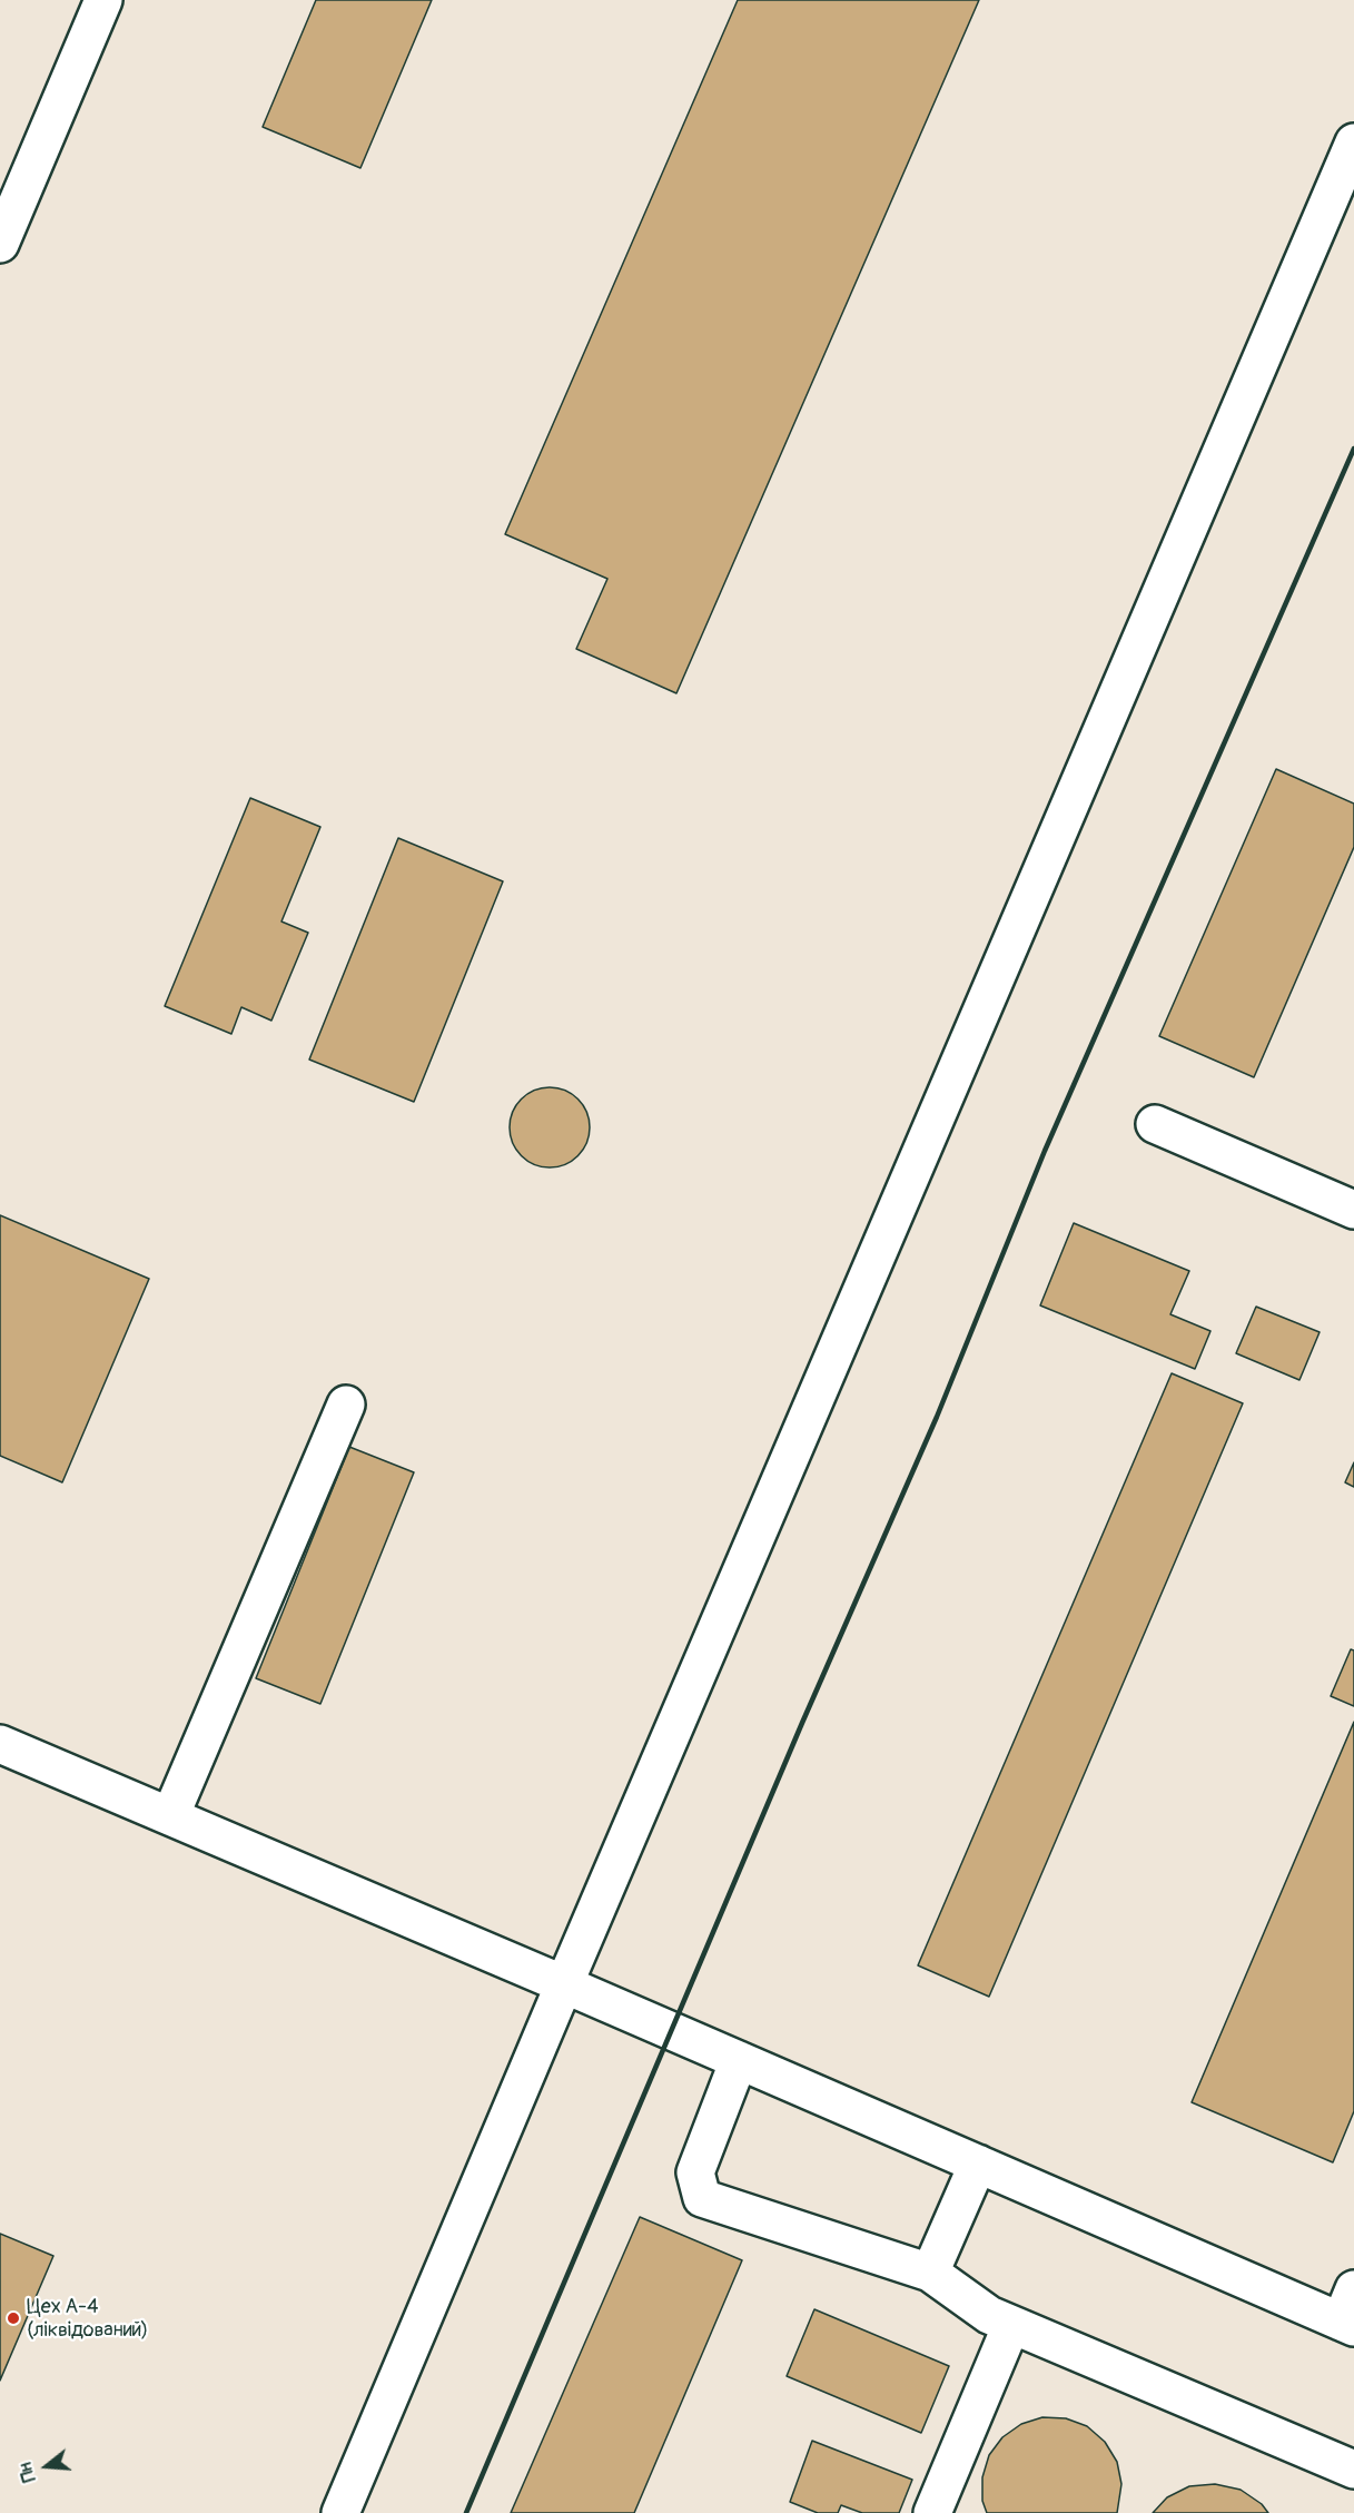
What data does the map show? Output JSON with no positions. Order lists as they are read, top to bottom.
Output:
{
  "places": ["Цех А-4 (ліквідований)"],
  "north": "left"
}
